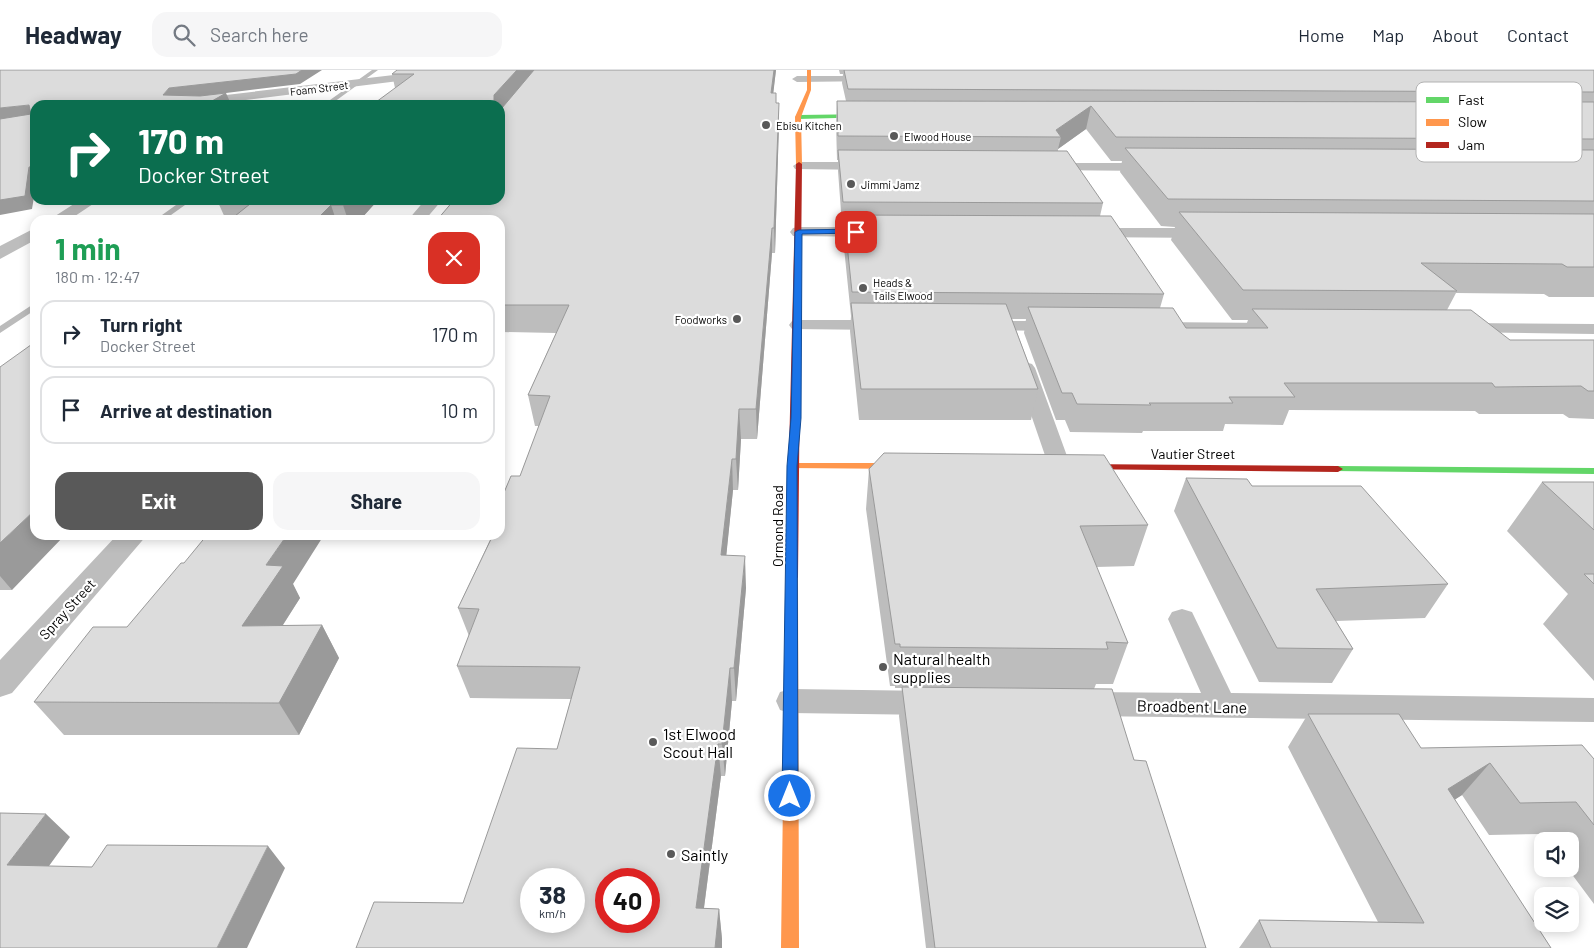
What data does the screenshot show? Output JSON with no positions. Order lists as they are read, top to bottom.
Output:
{
  "streets": {
    "street": [
      "Foam Street",
      "Vautier Street",
      "Ormond Road",
      "Spray Street"
    ],
    "lane": ["Broadbent Lane"]
  },
  "places": [
    "Ebisu Kitchen",
    "Elwood House",
    "Jimmi Jamz",
    "Heads & Tails Elwood",
    "Foodworks",
    "Natural health supplies",
    "1st Elwood Scout Hall",
    "Saintly"
  ],
  "legend": ["Fast", "Slow", "Jam"],
  "page": {
    "header": "Headway",
    "search": "Search here",
    "nav": [
      "Home",
      "Map",
      "About",
      "Contact"
    ],
    "turn": ["170 m", "Docker Street"],
    "heading": ["1 min", "180 m · 12:47"],
    "list": [
      {
        "name": "Turn right",
        "note": "Docker Street",
        "value": "170 m"
      },
      {
        "name": "Arrive at destination",
        "value": "10 m"
      }
    ],
    "buttons": ["Exit", "Share"],
    "speed": "38 km/h",
    "limit": "40"
  }
}
